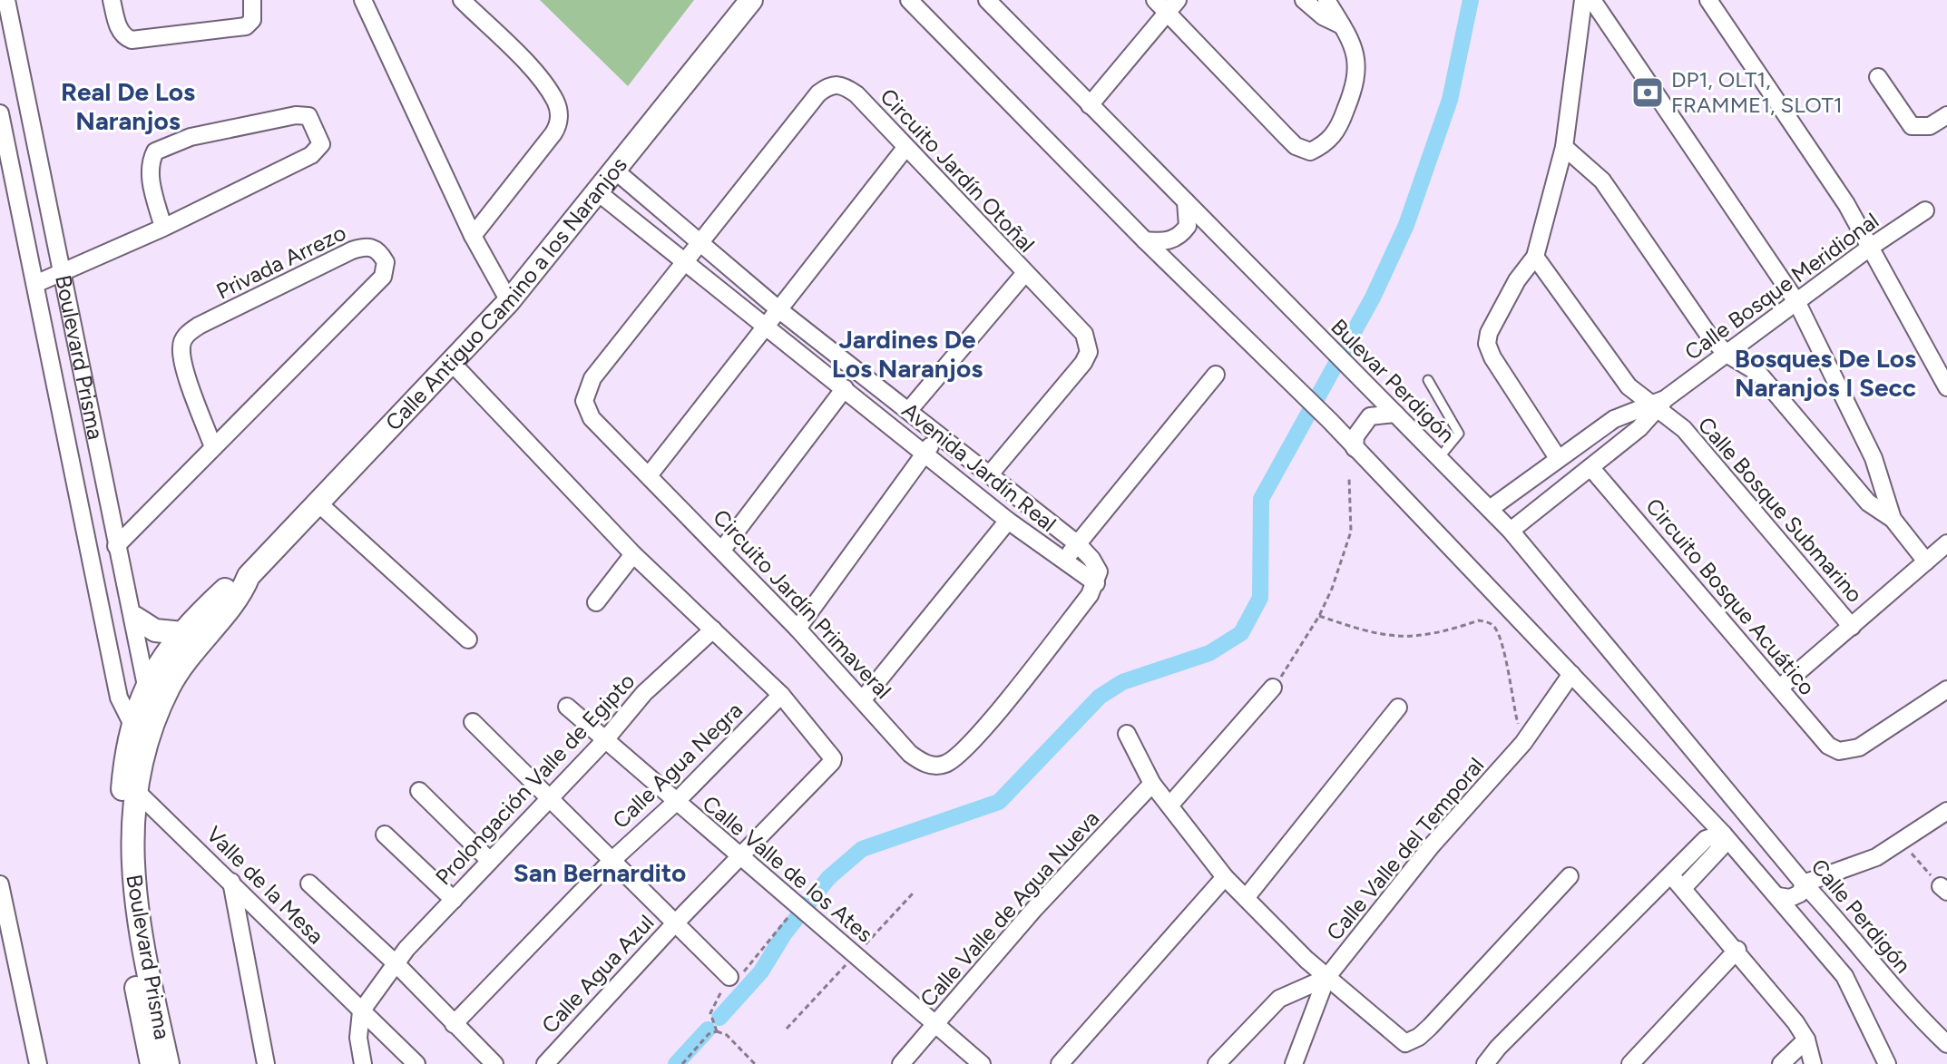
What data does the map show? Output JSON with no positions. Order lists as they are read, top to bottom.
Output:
{
  "streets": {
    "street": [
      "Circuito Jardín Otoñal",
      "Privada Arrezo",
      "Calle Bosque Meridional",
      "Calle Antiguo Camino a los Naranjos",
      "Boulevard Prisma",
      "Bulevar Perdigón",
      "Avenida Jardín Real",
      "Calle Bosque Submarino",
      "Circuito Bosque Acuático",
      "Circuito Jardín Primaveral",
      "Calle Agua Negra",
      "Prolongación Valle de Egipto",
      "Calle Valle del Temporal",
      "Calle Valle de los Ates",
      "Valle de la Mesa",
      "Calle Valle de Agua Nueva",
      "Calle Perdigón",
      "Calle Agua Azul"
    ]
  },
  "crossings": [
    ["Circuito Jardín Otoñal", "Avenida Jardín Real"],
    ["Circuito Jardín Otoñal", "Circuito Jardín Primaveral"],
    ["Privada Arrezo", "Boulevard Prisma"],
    ["Calle Bosque Meridional", "Bulevar Perdigón"],
    ["Calle Bosque Meridional", "Calle Bosque Submarino"],
    ["Calle Bosque Meridional", "Circuito Bosque Acuático"],
    ["Calle Antiguo Camino a los Naranjos", "Boulevard Prisma"],
    ["Calle Antiguo Camino a los Naranjos", "Avenida Jardín Real"],
    ["Boulevard Prisma", "Valle de la Mesa"],
    ["Bulevar Perdigón", "Calle Perdigón"],
    ["Avenida Jardín Real", "Circuito Jardín Primaveral"],
    ["Calle Agua Negra", "Calle Valle de los Ates"],
    ["Calle Agua Negra", "Calle Agua Azul"],
    ["Prolongación Valle de Egipto", "Calle Valle de los Ates"],
    ["Prolongación Valle de Egipto", "Valle de la Mesa"],
    ["Calle Valle de los Ates", "Calle Valle de Agua Nueva"],
    ["Calle Valle de los Ates", "Calle Agua Azul"]
  ],
  "districts": [
    "Real De Los Naranjos",
    "Jardines De Los Naranjos",
    "Bosques De Los Naranjos I Secc",
    "San Bernardito"
  ],
  "places": {
    "bank": ["DP1, OLT1, FRAMME1, SLOT1"]
  }
}
